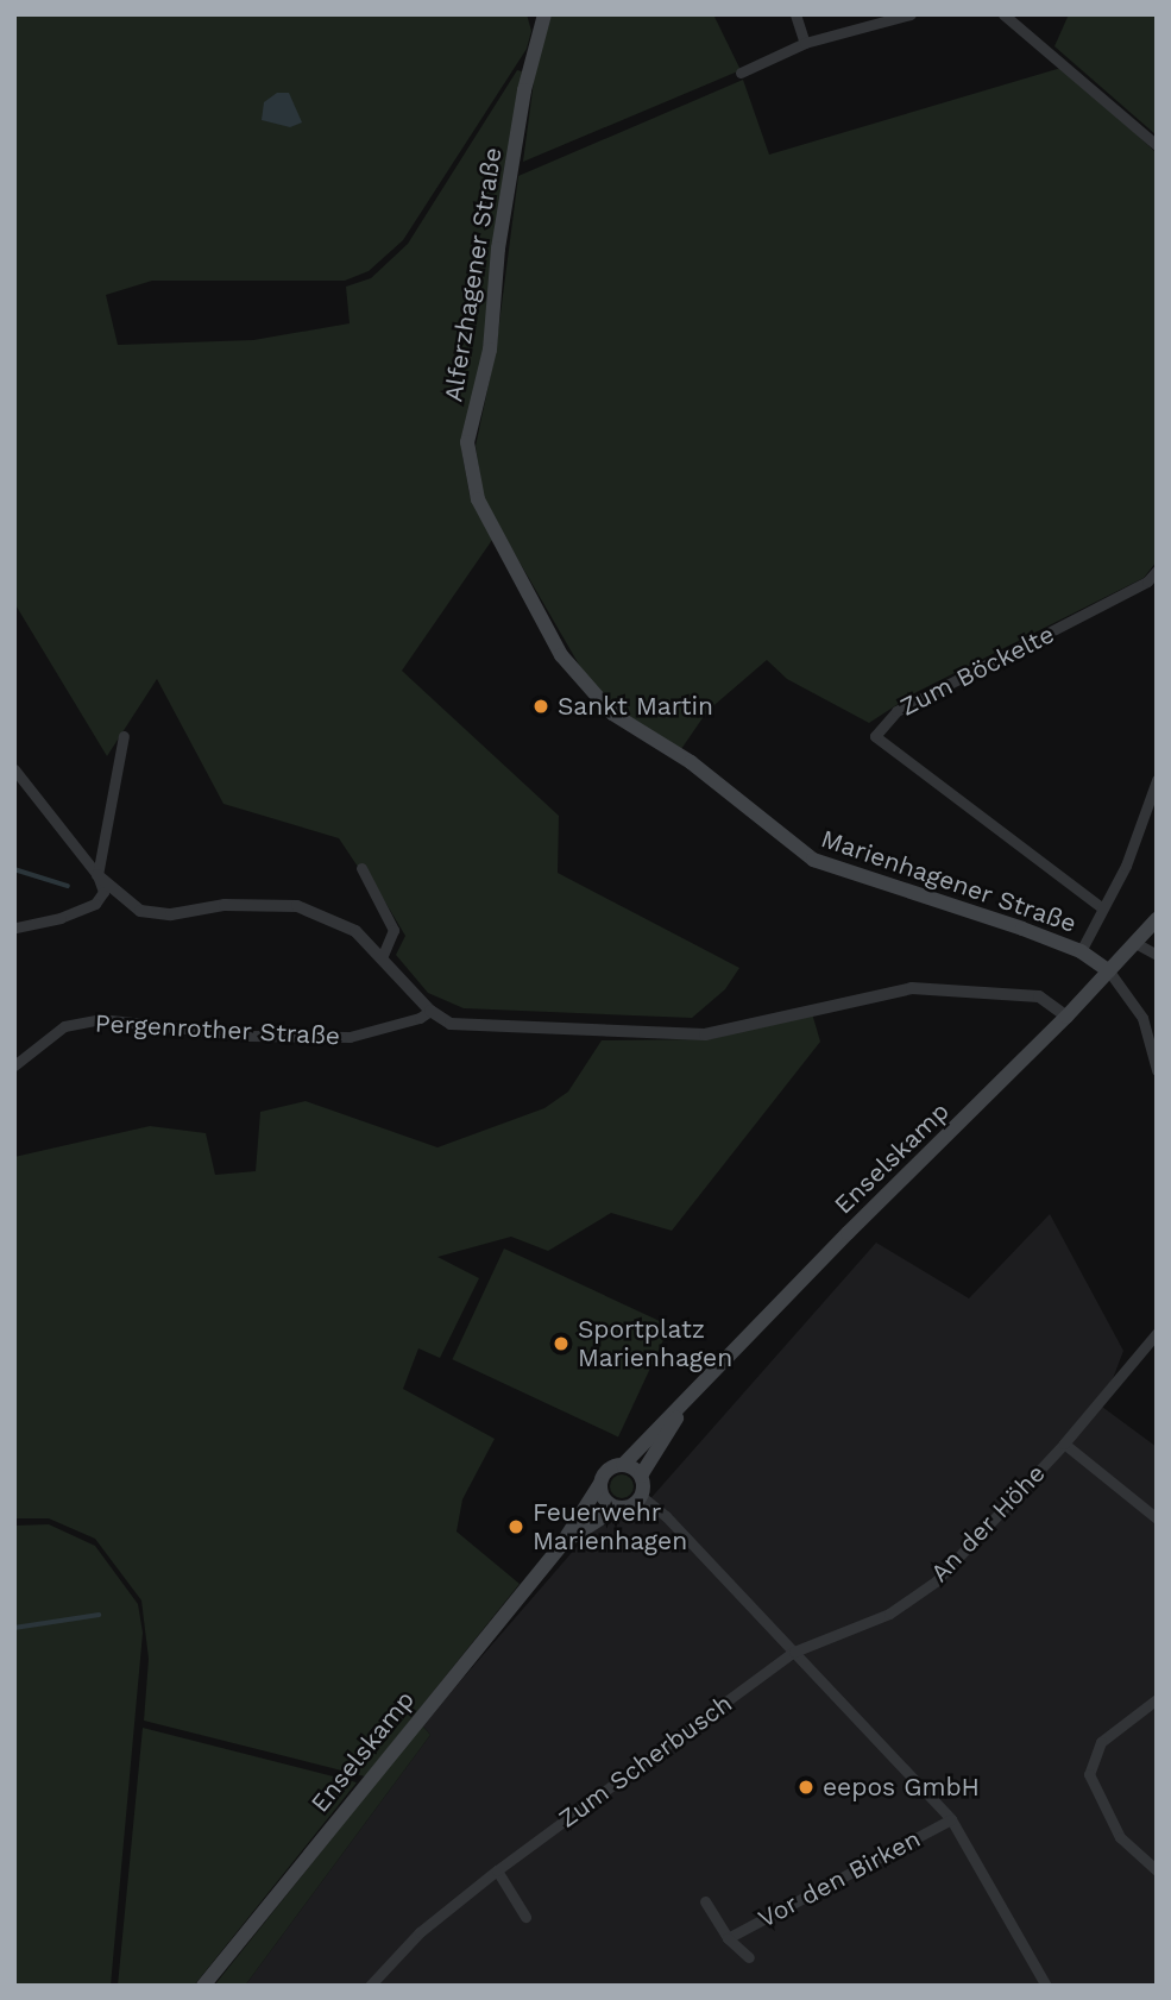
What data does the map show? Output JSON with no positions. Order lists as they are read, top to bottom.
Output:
{
  "streets": {
    "main road": ["Alferzhagener Straße", "Marienhagener Straße", "Enselskamp"],
    "street": [
      "Zum Böckelte",
      "Pergenrother Straße",
      "An der Höhe",
      "Zum Scherbusch",
      "Vor den Birken"
    ]
  },
  "crossings": [
    ["Alferzhagener Straße", "Marienhagener Straße"],
    ["Marienhagener Straße", "Enselskamp"],
    ["An der Höhe", "Zum Scherbusch"],
    ["An der Höhe", "Vor den Birken"],
    ["Zum Scherbusch", "Vor den Birken"]
  ],
  "places": [
    "Sankt Martin",
    "Sportplatz Marienhagen",
    "Feuerwehr Marienhagen",
    "eepos GmbH"
  ]
}
